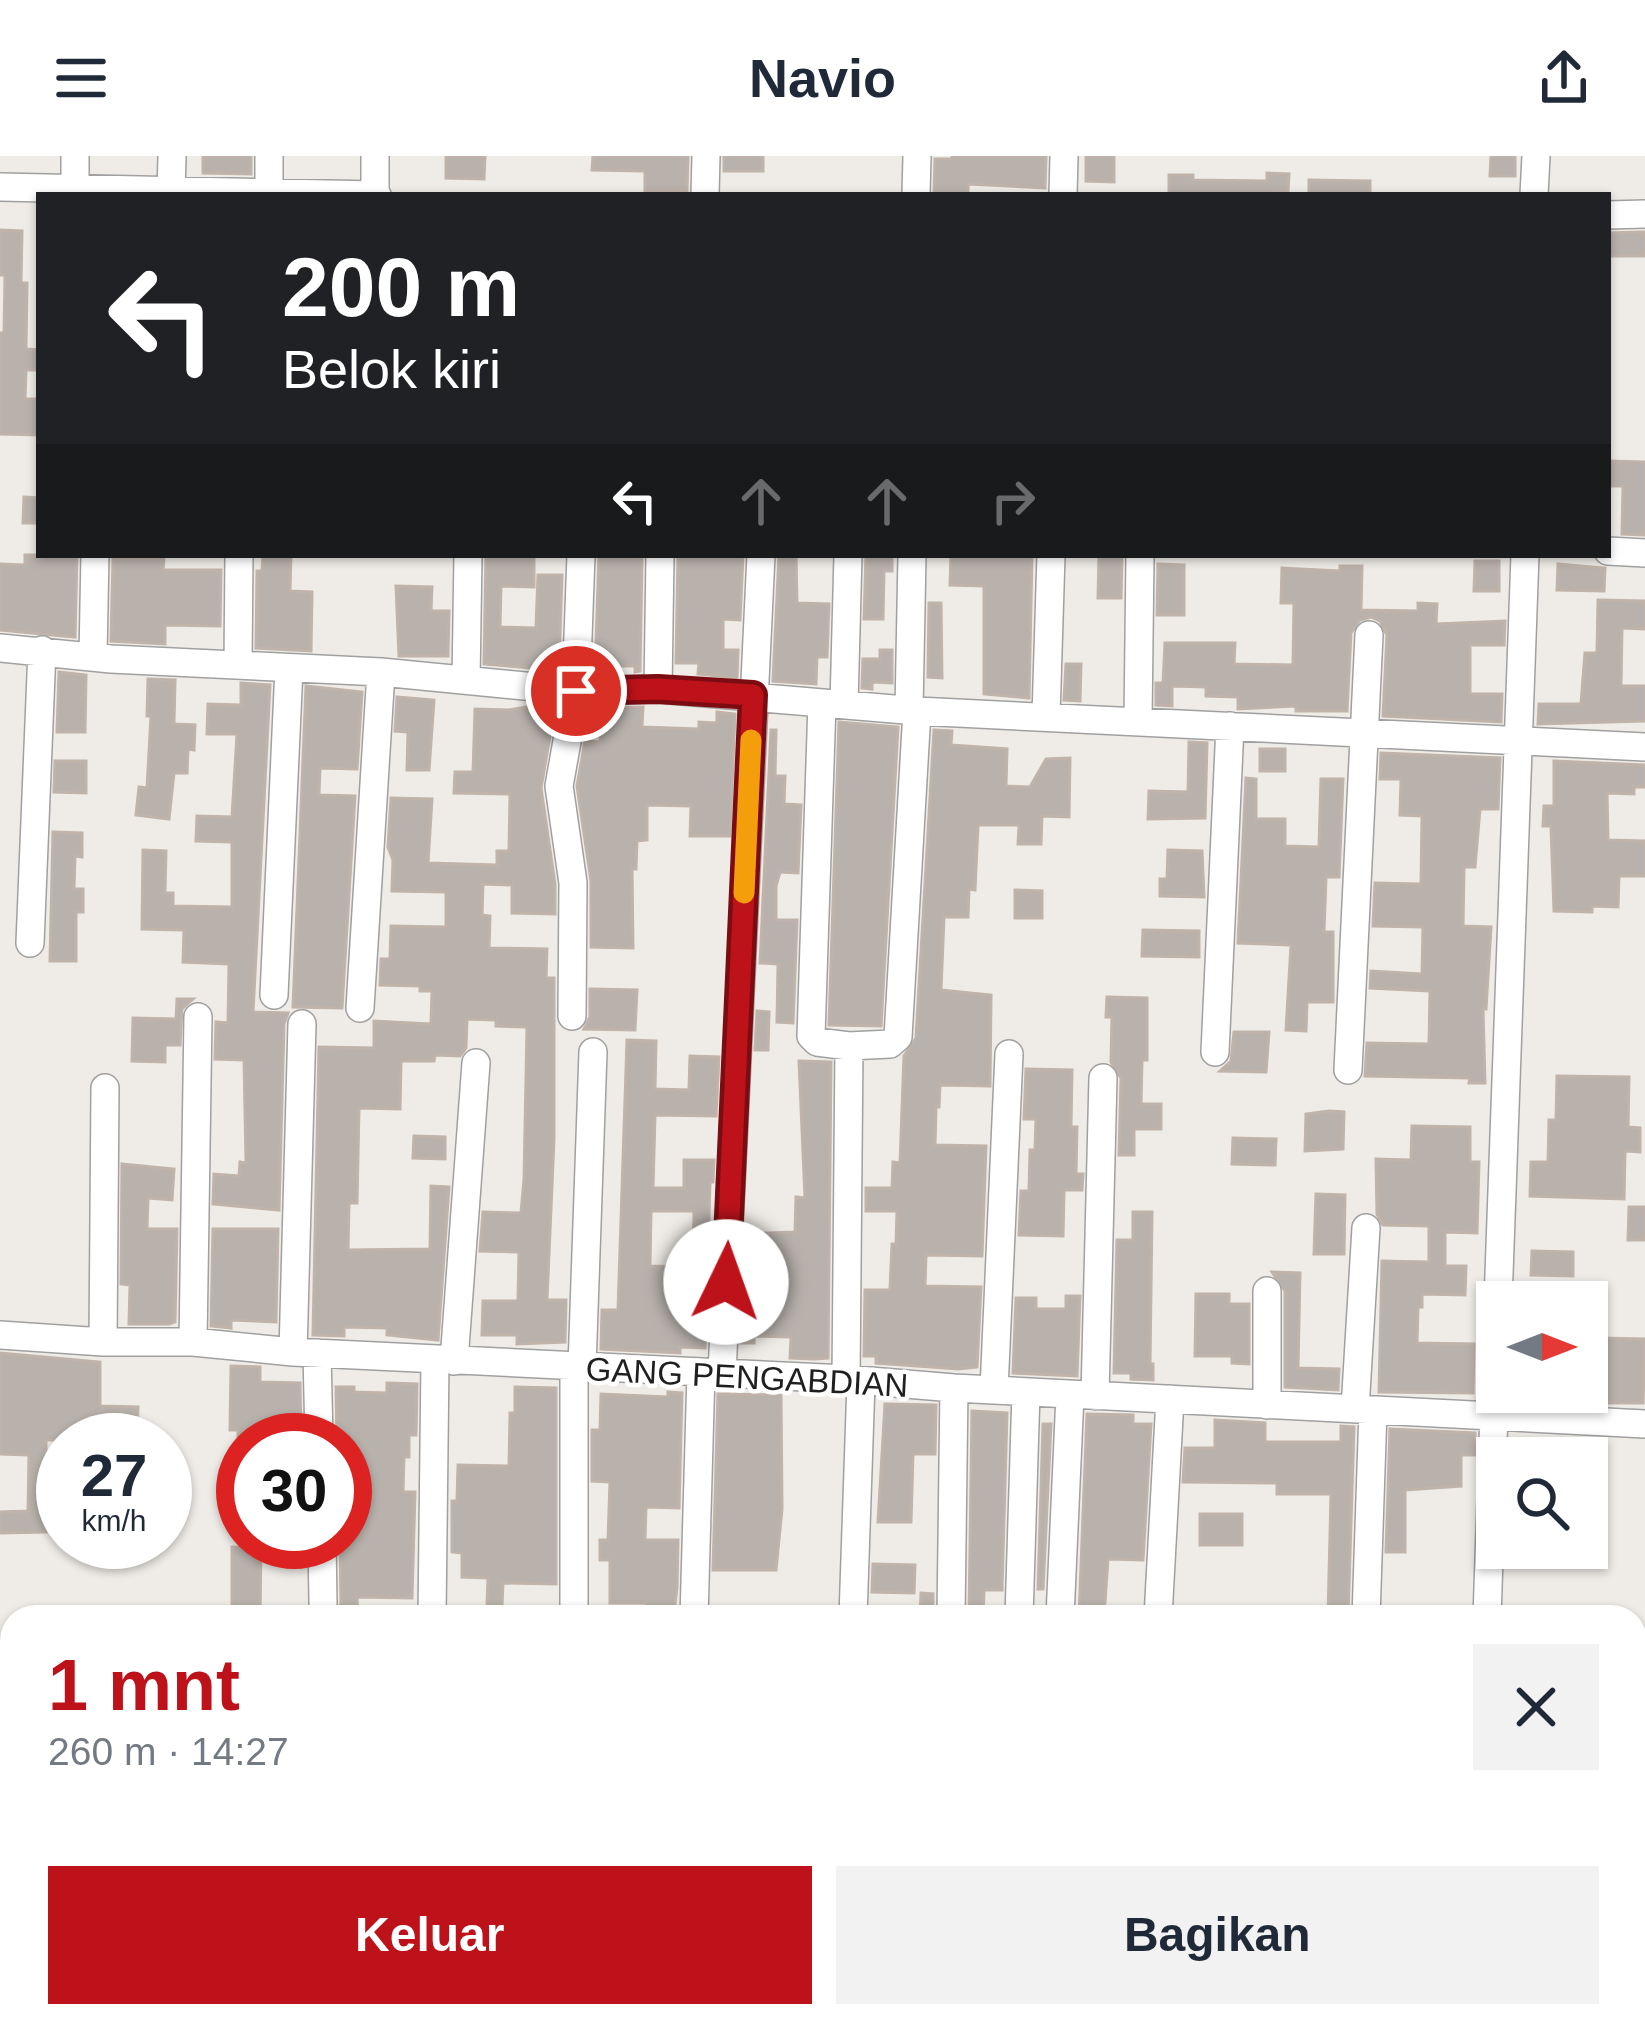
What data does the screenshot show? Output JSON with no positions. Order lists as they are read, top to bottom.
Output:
{
  "streets": {
    "street": ["GANG PENGABDIAN"]
  },
  "north": "right",
  "page": {
    "header": "Navio",
    "turn": ["200 m", "Belok kiri"],
    "speed": "27 km/h",
    "limit": "30",
    "heading": ["1 mnt", "260 m · 14:27"],
    "buttons": ["Keluar", "Bagikan"]
  }
}
